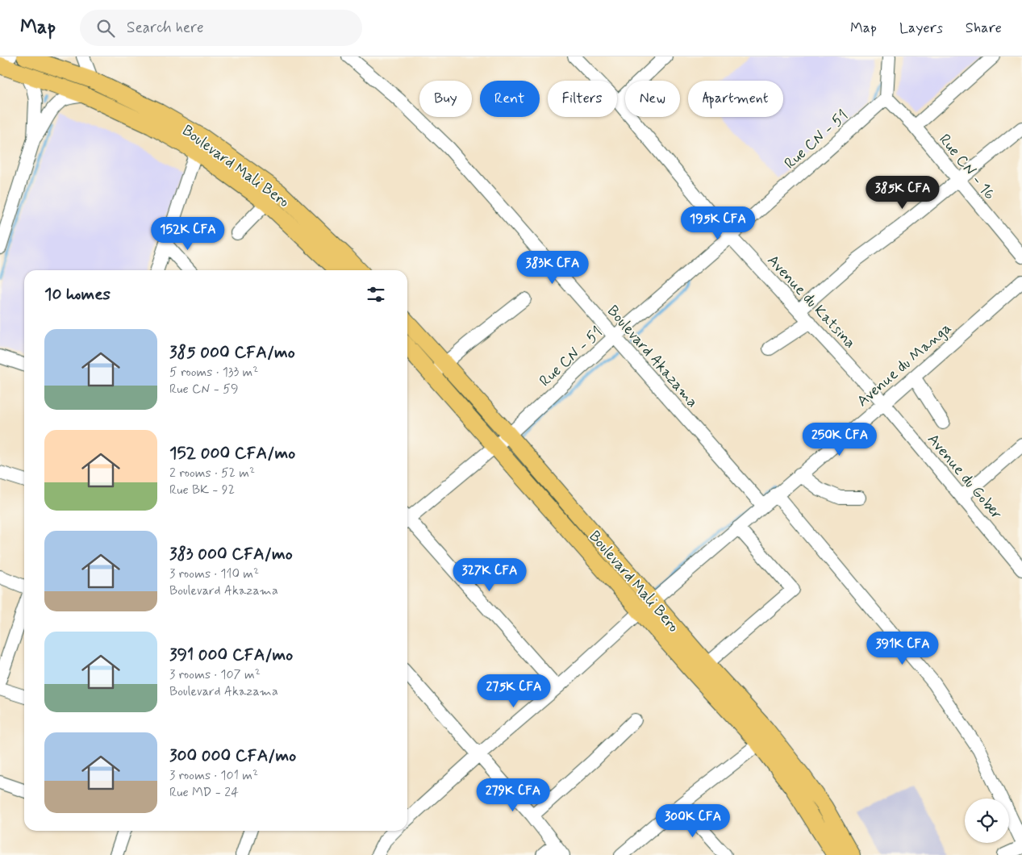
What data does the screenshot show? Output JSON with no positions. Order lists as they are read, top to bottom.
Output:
{
  "streets": {
    "main road": ["Boulevard Mali Bero"],
    "street": [
      "Rue CN - 51",
      "Rue CN - 16",
      "Avenue du Katsina",
      "Boulevard Akazama",
      "Avenue du Manga",
      "Avenue du Gober"
    ]
  },
  "crossings": [
    ["Rue CN - 51", "Boulevard Mali Bero"],
    ["Rue CN - 51", "Rue CN - 16"],
    ["Rue CN - 51", "Avenue du Katsina"],
    ["Rue CN - 51", "Boulevard Akazama"],
    ["Boulevard Mali Bero", "Avenue du Manga"],
    ["Avenue du Katsina", "Avenue du Manga"],
    ["Avenue du Katsina", "Avenue du Gober"],
    ["Boulevard Akazama", "Avenue du Manga"],
    ["Avenue du Manga", "Avenue du Gober"]
  ],
  "page": {
    "header": "Map",
    "search": "Search here",
    "nav": ["Map", "Layers", "Share"],
    "chip": [
      "Buy",
      "Rent",
      "Filters",
      "New",
      "Apartment"
    ],
    "price": [
      "385K CFA",
      "195K CFA",
      "152K CFA",
      "383K CFA",
      "250K CFA",
      "327K CFA",
      "391K CFA",
      "275K CFA",
      "279K CFA",
      "300K CFA"
    ],
    "heading": "10 homes",
    "list": [
      {
        "name": "385 000 CFA/mo",
        "note": "5 rooms · 133 m² · Rue CN - 59"
      },
      {
        "name": "152 000 CFA/mo",
        "note": "2 rooms · 52 m² · Rue BK - 92"
      },
      {
        "name": "383 000 CFA/mo",
        "note": "3 rooms · 110 m² · Boulevard Akazama"
      },
      {
        "name": "391 000 CFA/mo",
        "note": "3 rooms · 107 m² · Boulevard Akazama"
      },
      {
        "name": "300 000 CFA/mo",
        "note": "3 rooms · 101 m² · Rue MD - 24"
      }
    ]
  }
}
